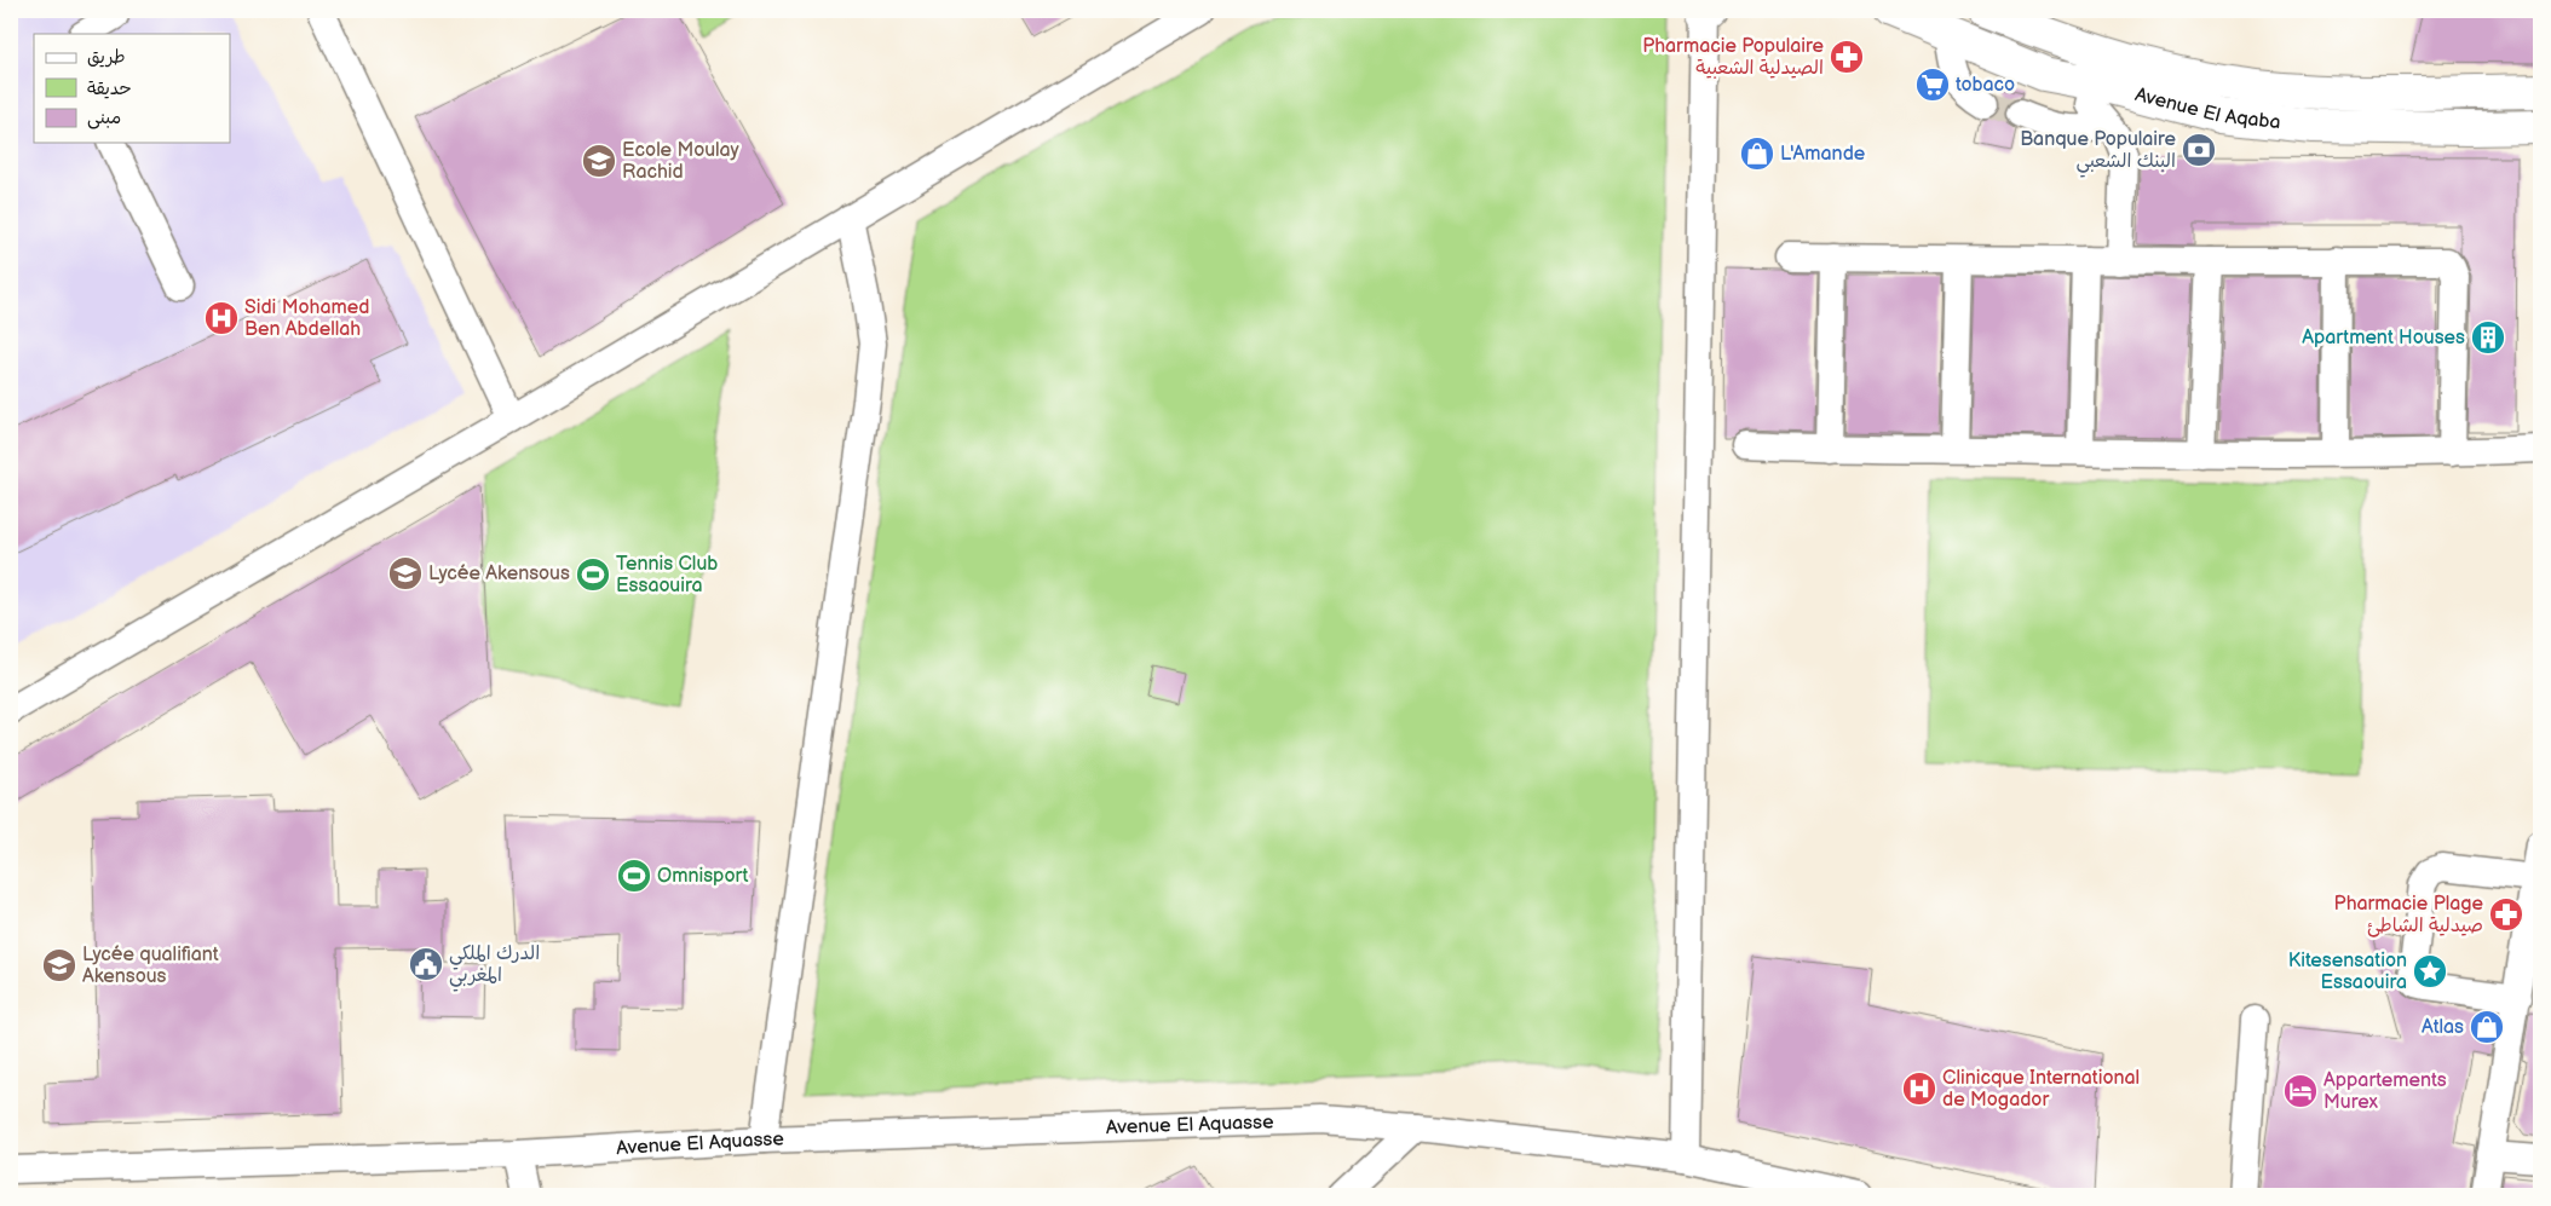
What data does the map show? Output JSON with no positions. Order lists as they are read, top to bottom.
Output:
{
  "streets": {
    "main road": ["Avenue El Aqaba"],
    "street": ["Avenue El Aquasse"]
  },
  "places": {
    "pharmacy": ["Pharmacie Populaire الصيدلية الشعبية", "Pharmacie Plage صيدلية الشاطئ"],
    "supermarket": ["tobaco"],
    "bank": ["Banque Populaire البنك الشعبي"],
    "shop": ["L'Amande", "Atlas"],
    "school or university": ["Ecole Moulay Rachid", "Lycée Akensous", "Lycée qualifiant Akensous"],
    "hospital": ["Sidi Mohamed Ben Abdellah", "Clinicque International de Mogador"],
    "building": ["Apartment Houses"],
    "sports": ["Tennis Club Essaouira", "Omnisport"],
    "public building": ["الدرك الملكي المغربي"],
    "place": ["Kitesensation Essaouira"],
    "hotel": ["Appartements Murex"]
  },
  "legend": ["طريق", "حديقة", "مبنى"]
}
